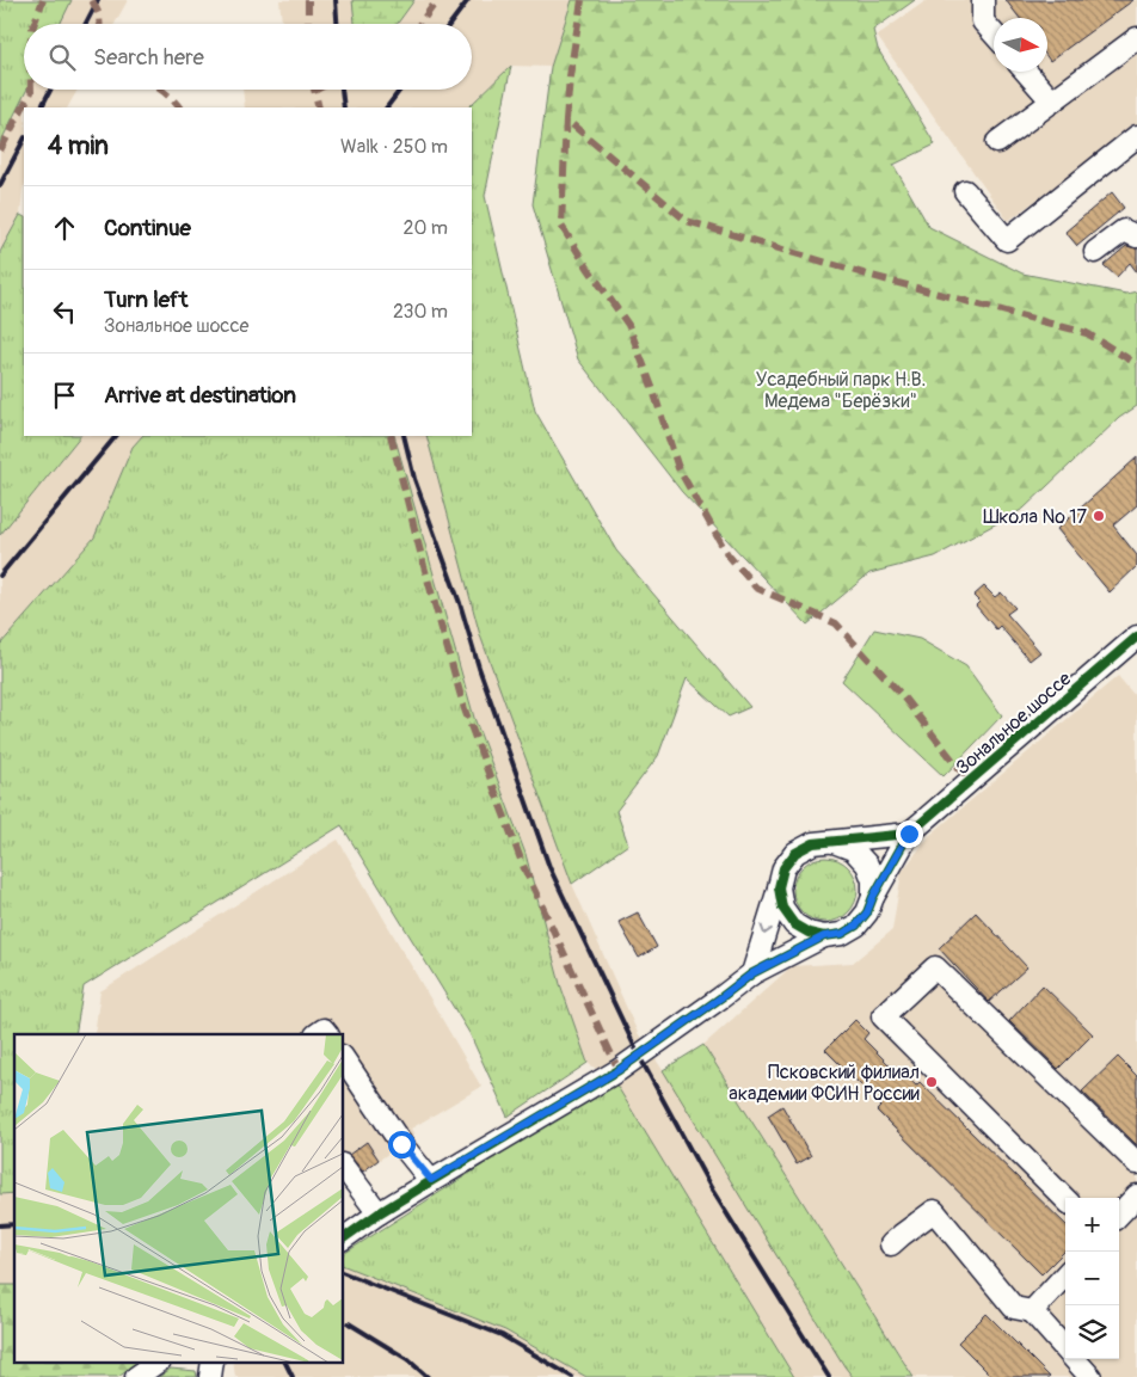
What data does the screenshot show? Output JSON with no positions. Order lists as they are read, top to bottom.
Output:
{
  "streets": {
    "street": ["Зональное шоссе"]
  },
  "parks": ["Усадебный парк Н.В. Медема \"Берёзки\""],
  "places": ["Школа № 17", "Псковский филиал академии ФСИН России"],
  "north": "right",
  "page": {
    "search": "Search here",
    "heading": ["4 min", "Walk · 250 m"],
    "list": [
      ["Continue", "20 m"],
      ["Turn left", "Зональное шоссе", "230 m"],
      "Arrive at destination"
    ],
    "map_buttons": ["+", "−"]
  }
}
